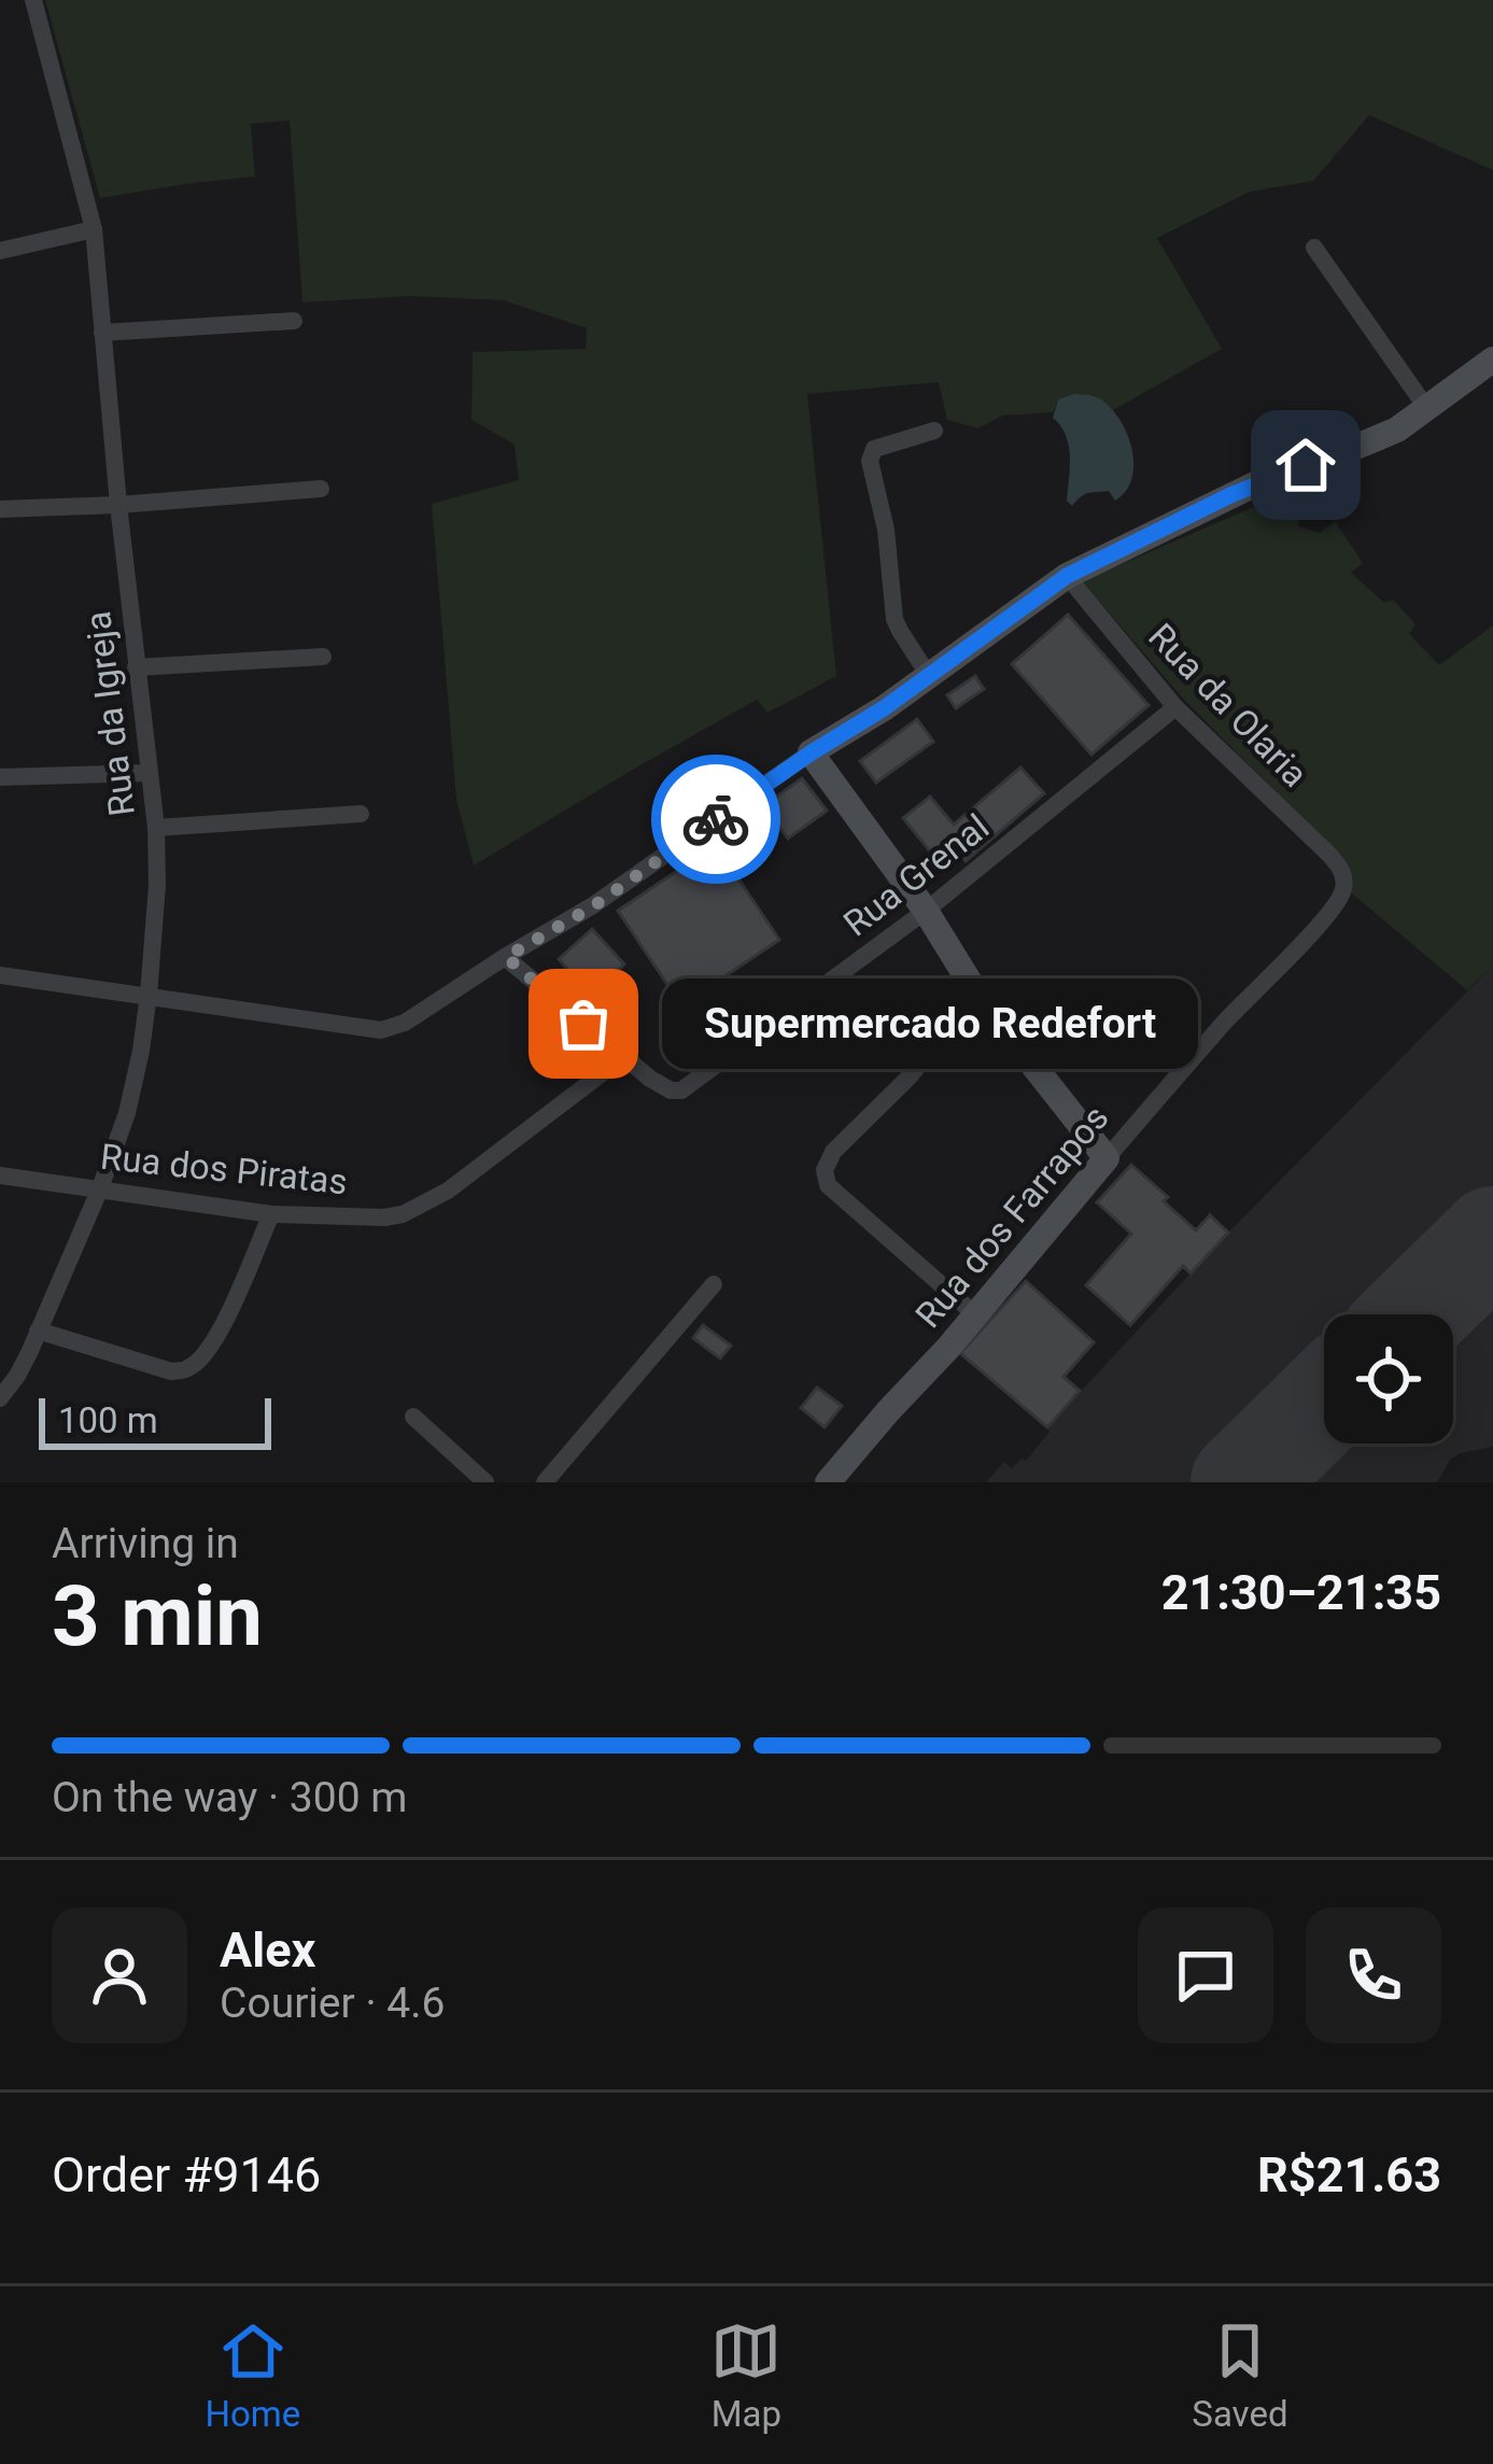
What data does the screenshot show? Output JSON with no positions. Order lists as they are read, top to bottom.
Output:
{
  "streets": {
    "street": [
      "Rua da Olaria",
      "Rua da Igreja",
      "Rua Grenal",
      "Rua dos Piratas",
      "Rua dos Farrapos"
    ]
  },
  "crossings": [
    ["Rua da Olaria", "Rua Grenal"],
    ["Rua da Olaria", "Rua dos Farrapos"],
    ["Rua da Igreja", "Rua dos Piratas"],
    ["Rua Grenal", "Rua dos Piratas"]
  ],
  "places": ["Supermercado Redefort"],
  "scale_bar": "100 m",
  "page": {
    "bubble": "Supermercado Redefort",
    "scale": "100 m",
    "heading": ["3 min", "Arriving in", "21:30–21:35"],
    "panel": [
      "Alex",
      "Courier · 4.6",
      "Order #9146",
      "R$21.63"
    ],
    "bar": "On the way · 300 m",
    "tabs": ["Home", "Map", "Saved"]
  }
}
